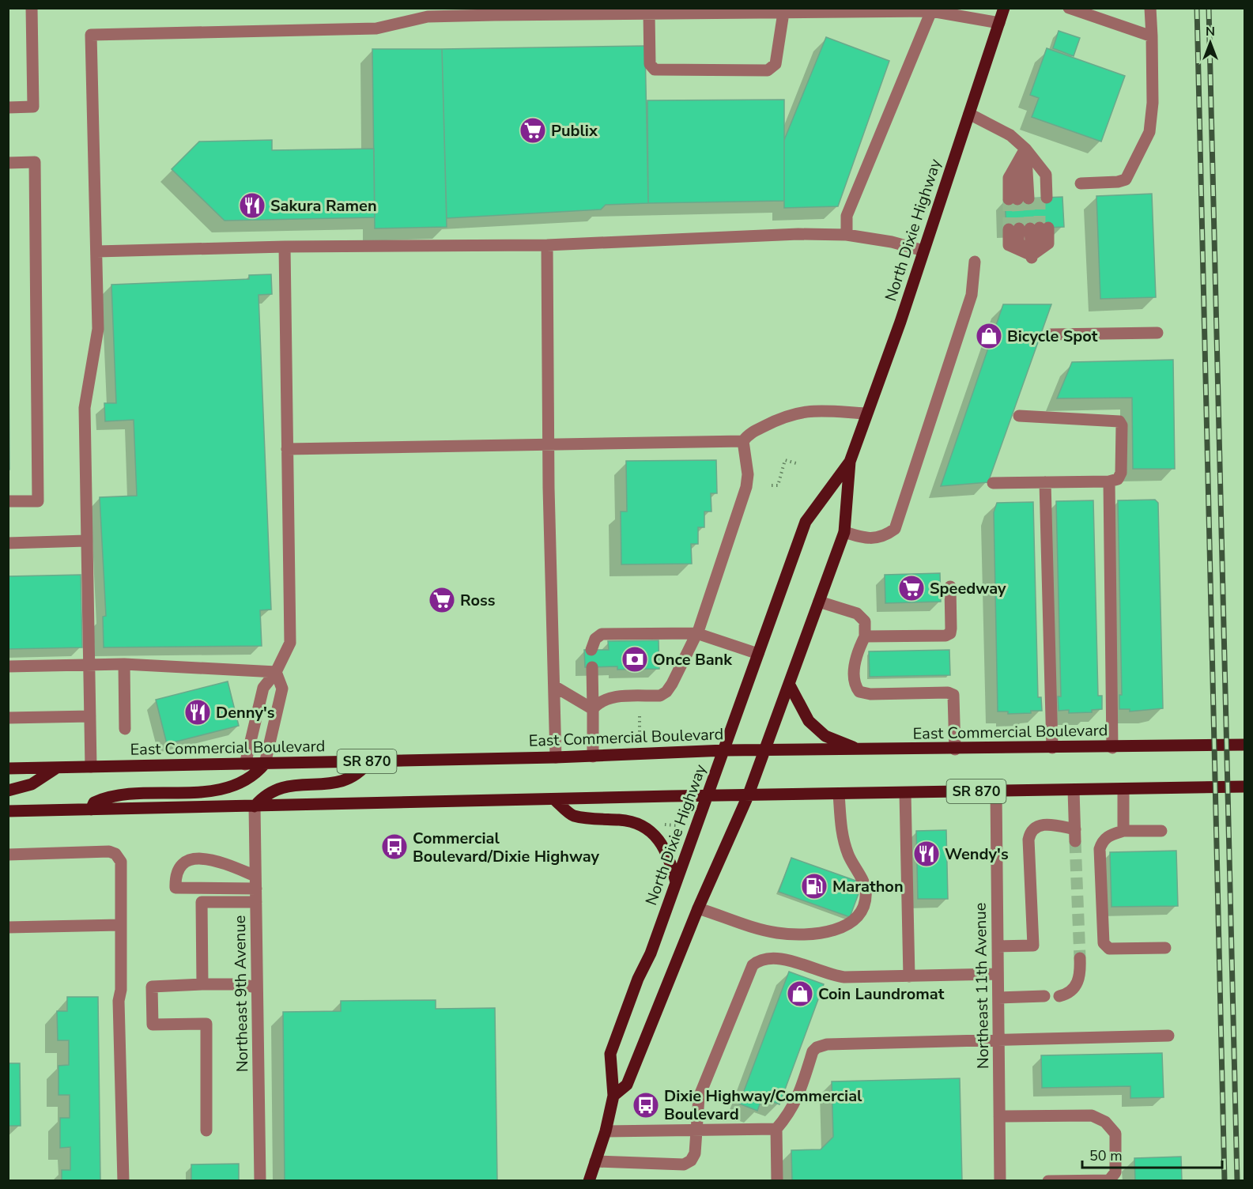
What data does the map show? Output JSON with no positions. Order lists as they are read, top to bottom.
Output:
{
  "streets": {
    "main road": ["North Dixie Highway", "East Commercial Boulevard", "SR 870"],
    "street": ["Northeast 11th Avenue", "Northeast 9th Avenue"]
  },
  "crossings": [
    ["North Dixie Highway", "East Commercial Boulevard"],
    ["North Dixie Highway", "SR 870"],
    ["SR 870", "Northeast 11th Avenue"],
    ["SR 870", "Northeast 9th Avenue"]
  ],
  "places": {
    "supermarket": ["Publix", "Speedway", "Ross"],
    "restaurant": ["Sakura Ramen", "Denny's", "Wendy's"],
    "shop": ["Bicycle Spot", "Coin Laundromat"],
    "bank": ["Once Bank"],
    "bus stop": ["Commercial Boulevard/Dixie Highway", "Dixie Highway/Commercial Boulevard"],
    "fuel station": ["Marathon"]
  },
  "scale_bar": "50 m",
  "north": "top"
}
